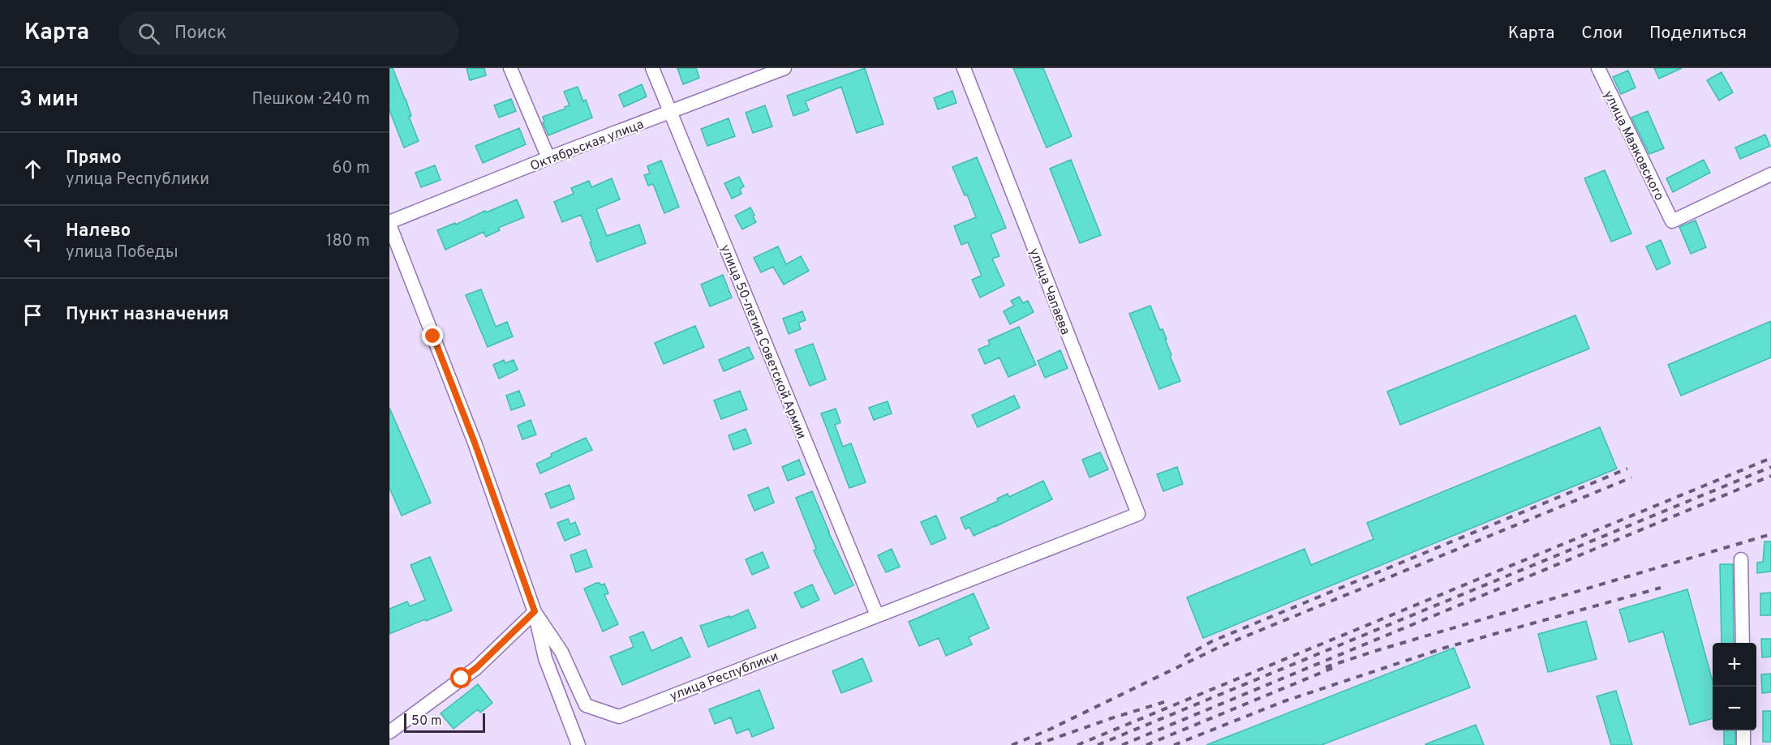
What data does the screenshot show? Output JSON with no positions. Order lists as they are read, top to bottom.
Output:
{
  "streets": {
    "street": [
      "Октябрьская улица",
      "улица Маяковского",
      "улица Чапаева",
      "улица 50-летия Советской Армии",
      "улица Республики"
    ]
  },
  "crossings": [
    ["Октябрьская улица", "улица 50-летия Советской Армии"],
    ["улица Чапаева", "улица Республики"],
    ["улица 50-летия Советской Армии", "улица Республики"]
  ],
  "scale_bar": "50 m",
  "page": {
    "header": "Карта",
    "search": "Поиск",
    "nav": ["Карта", "Слои", "Поделиться"],
    "heading": ["3 мин", "Пешком · 240 m"],
    "list": [
      ["Прямо", "улица Республики", "60 m"],
      ["Налево", "улица Победы", "180 m"],
      "Пункт назначения"
    ],
    "map_buttons": ["+", "−"],
    "scale": "50 m"
  }
}
